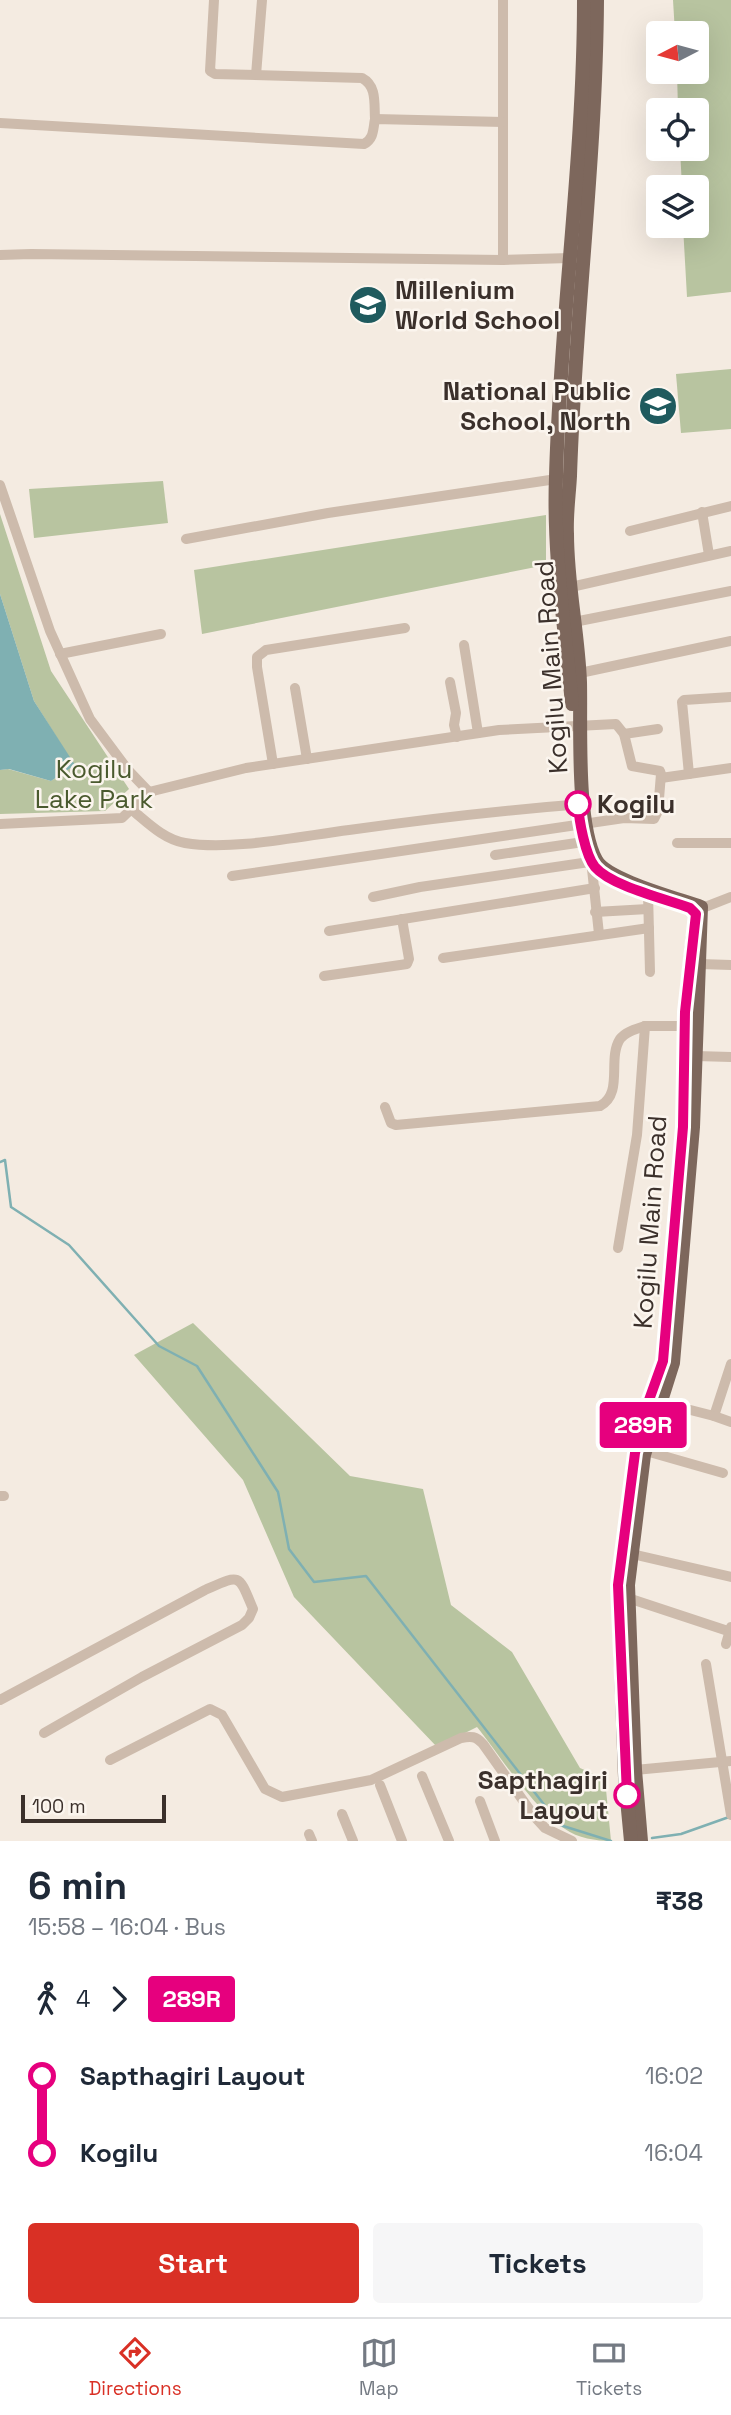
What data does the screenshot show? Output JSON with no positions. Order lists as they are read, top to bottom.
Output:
{
  "streets": {
    "main road": ["Kogilu Main Road"]
  },
  "parks": ["Kogilu Lake Park"],
  "places": {
    "school or university": ["Millenium World School", "National Public School, North"],
    "other": ["Kogilu", "Sapthagiri Layout"]
  },
  "lines": ["bus line 289R"],
  "scale_bar": "100 m",
  "north": "left",
  "page": {
    "on_map": "289R",
    "scale": "100 m",
    "heading": ["6 min", "15:58 – 16:04 · Bus", "₹38"],
    "legs": ["4", "289R"],
    "list": [
      {
        "name": "Sapthagiri Layout",
        "value": "16:02"
      },
      {
        "name": "Kogilu",
        "value": "16:04"
      }
    ],
    "buttons": ["Start", "Tickets"],
    "tabs": ["Directions", "Map", "Tickets"]
  }
}
